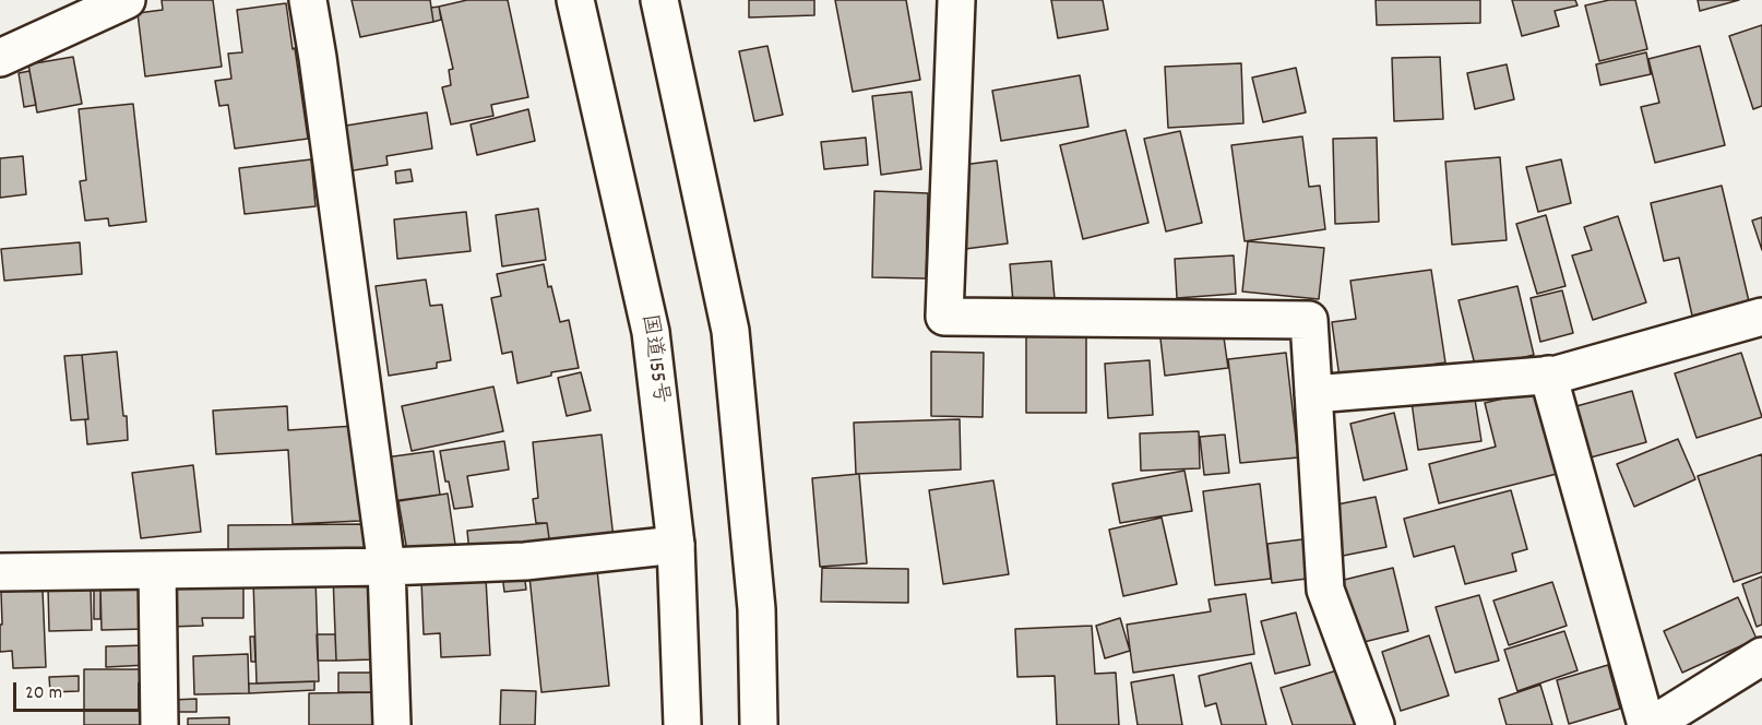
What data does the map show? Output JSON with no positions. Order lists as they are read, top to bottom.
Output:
{
  "streets": {
    "main road": ["国道155号"]
  },
  "scale_bar": "20 m"
}
